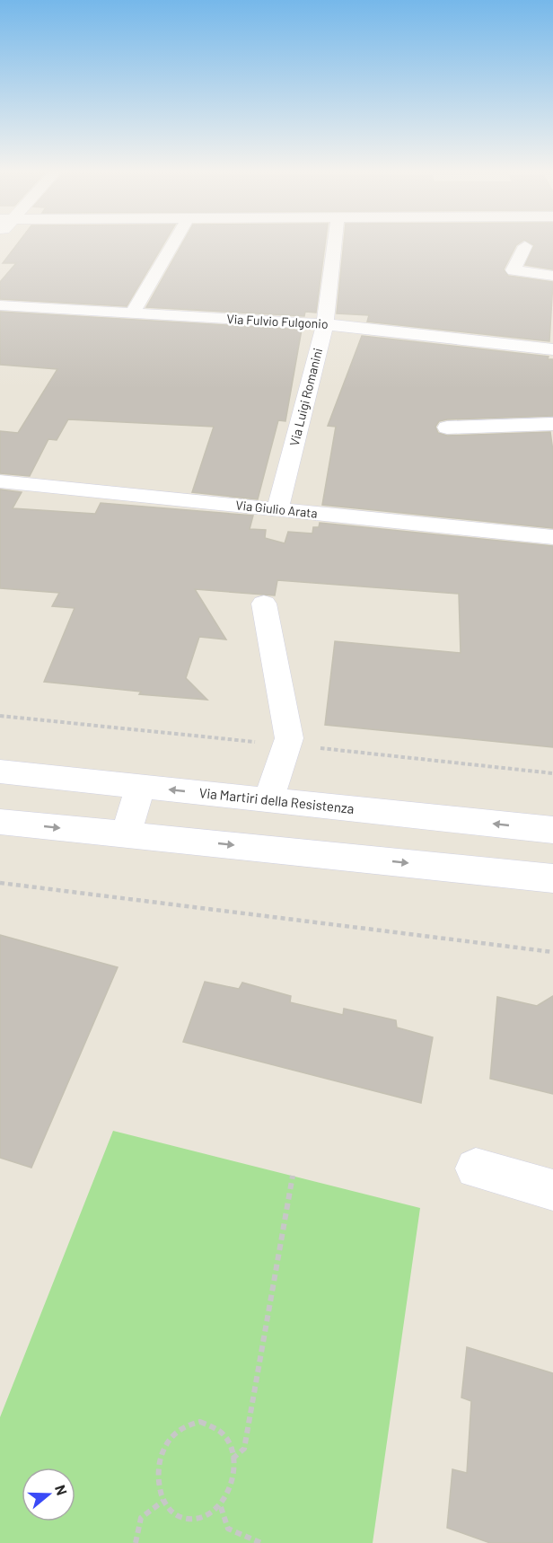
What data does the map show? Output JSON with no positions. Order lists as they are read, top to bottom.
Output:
{
  "streets": {
    "street": [
      "Via Fulvio Fulgonio",
      "Via Luigi Romanini",
      "Via Giulio Arata",
      "Via Martiri della Resistenza"
    ]
  },
  "crossings": [
    ["Via Fulvio Fulgonio", "Via Luigi Romanini"],
    ["Via Luigi Romanini", "Via Giulio Arata"]
  ],
  "north": "right"
}
